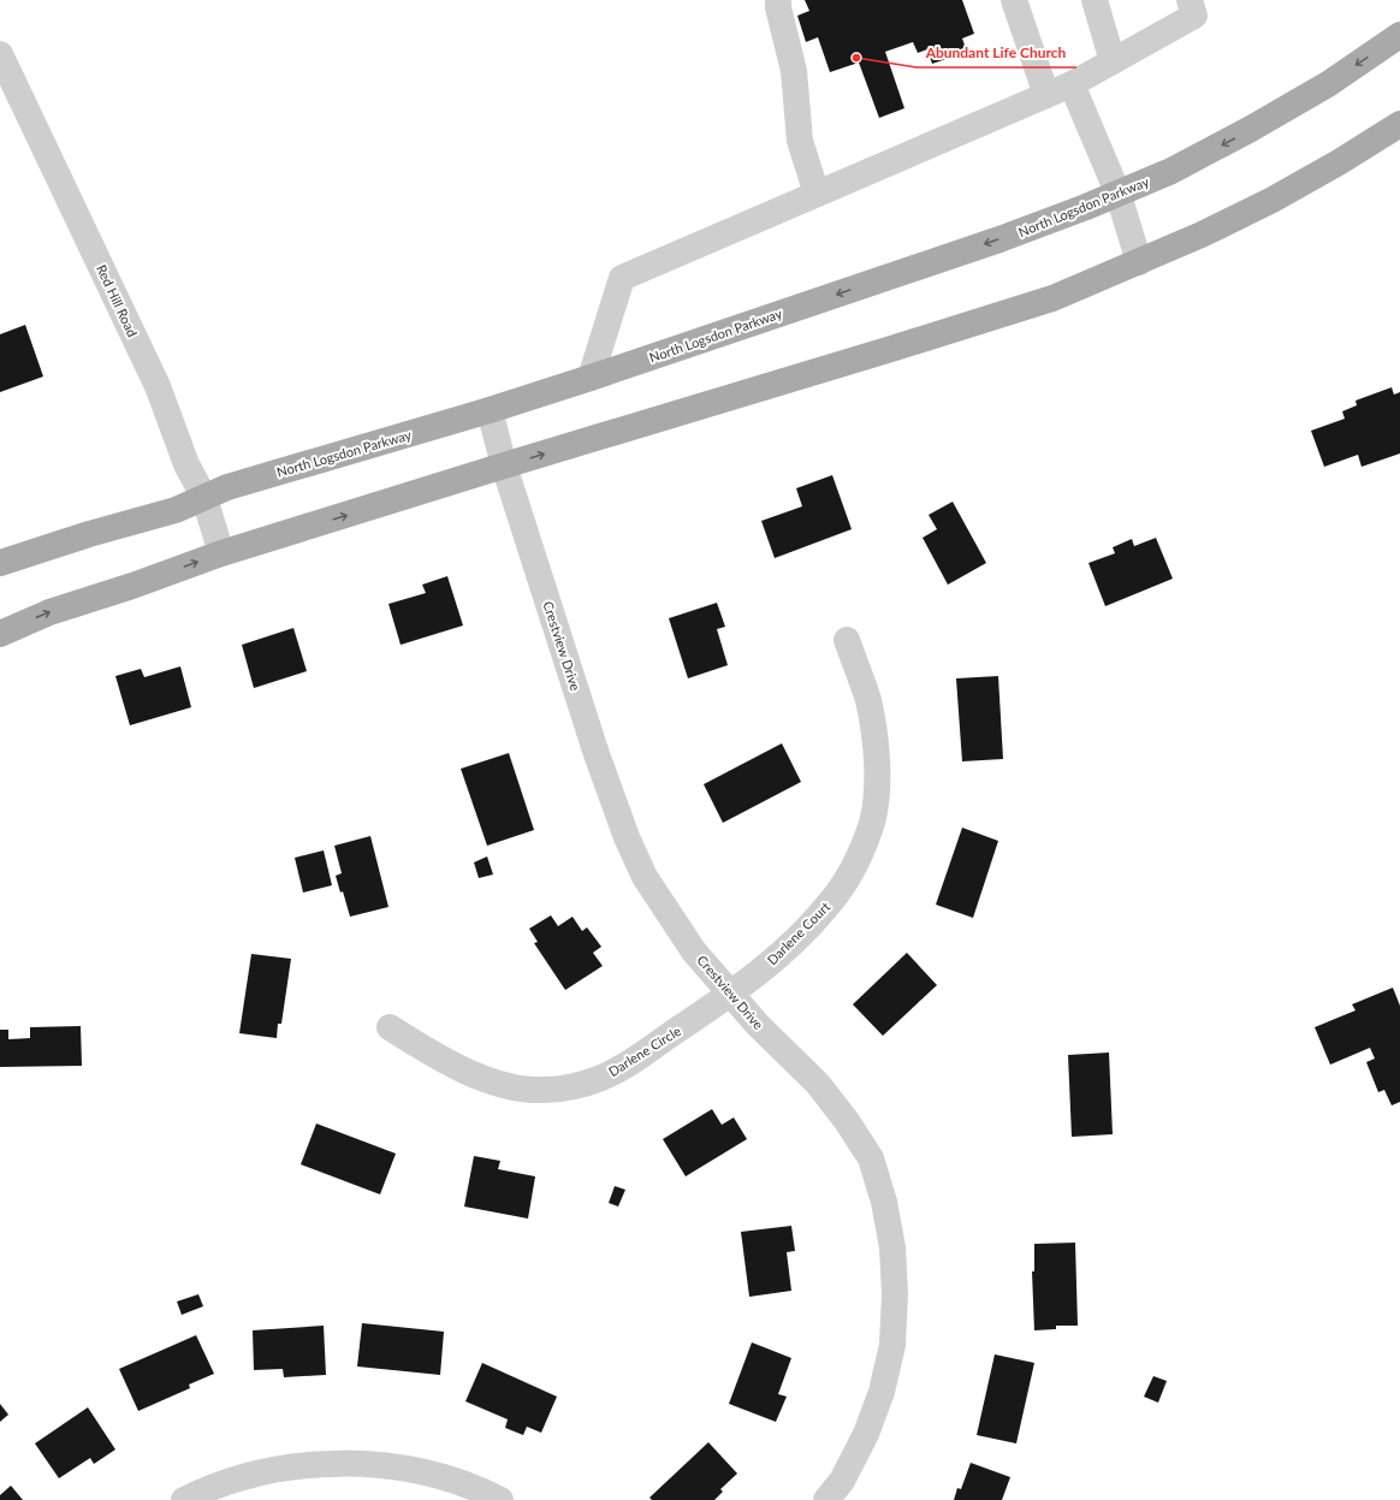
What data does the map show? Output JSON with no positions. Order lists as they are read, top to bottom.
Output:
{
  "streets": {
    "main road": ["North Logsdon Parkway"],
    "street": [
      "Red Hill Road",
      "Crestview Drive",
      "Darlene Court",
      "Darlene Circle"
    ]
  },
  "crossings": [
    ["North Logsdon Parkway", "Red Hill Road"],
    ["North Logsdon Parkway", "Crestview Drive"],
    ["Crestview Drive", "Darlene Court"],
    ["Crestview Drive", "Darlene Circle"],
    ["Darlene Court", "Darlene Circle"]
  ],
  "places": ["Abundant Life Church"]
}
